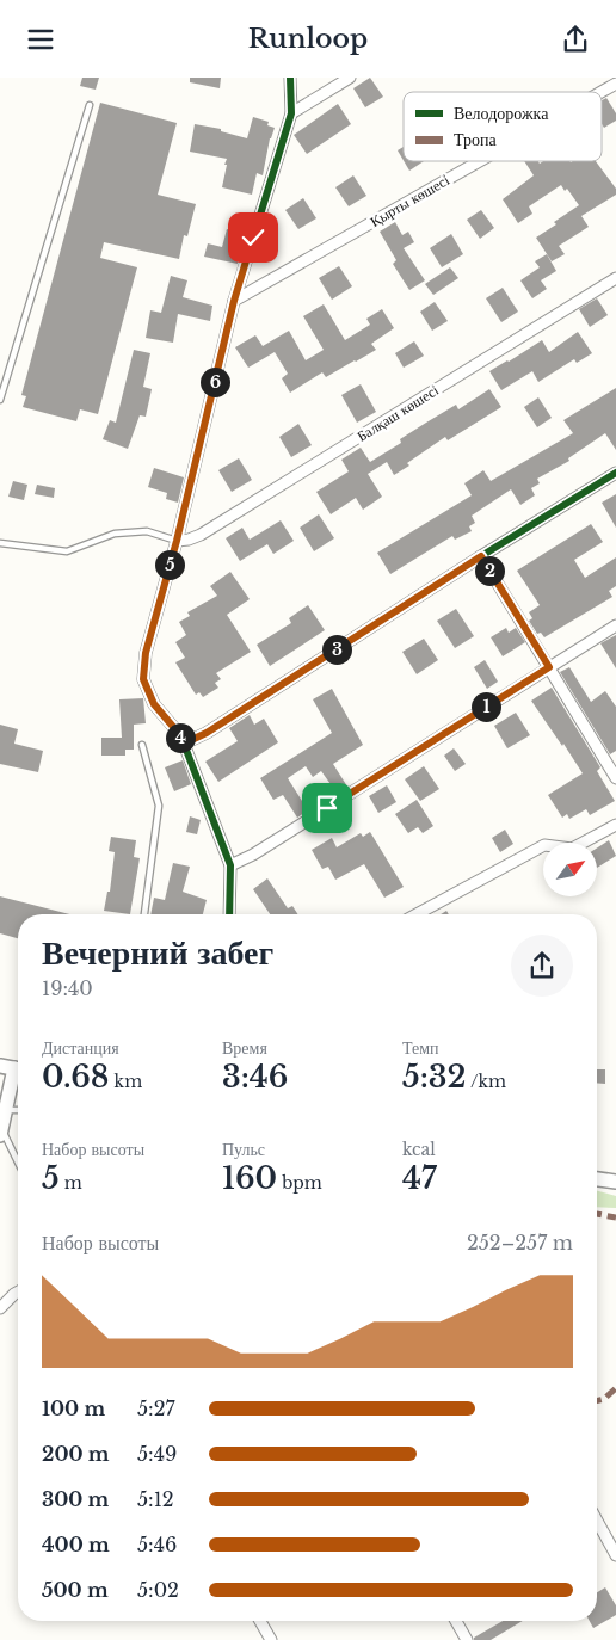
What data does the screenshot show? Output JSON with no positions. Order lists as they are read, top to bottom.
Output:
{
  "streets": {
    "street": ["Қырты көшесі", "Балқаш көшесі"]
  },
  "legend": ["Велодорожка", "Тропа"],
  "north": "top right",
  "page": {
    "header": "Runloop",
    "pins": [
      "6",
      "5",
      "2",
      "3",
      "1",
      "4"
    ],
    "heading": ["Вечерний забег", "19:40"],
    "stats": [
      ["Дистанция", "0.68 km"],
      ["Время", "3:46"],
      ["Темп", "5:32 /km"],
      ["Набор высоты", "5 m"],
      ["Пульс", "160 bpm"],
      ["kcal", "47"]
    ],
    "chart": ["Набор высоты", "252–257 m"],
    "list": [
      {
        "name": "100 m",
        "note": "5:27"
      },
      {
        "name": "200 m",
        "note": "5:49"
      },
      {
        "name": "300 m",
        "note": "5:12"
      },
      {
        "name": "400 m",
        "note": "5:46"
      },
      {
        "name": "500 m",
        "note": "5:02"
      }
    ]
  }
}
